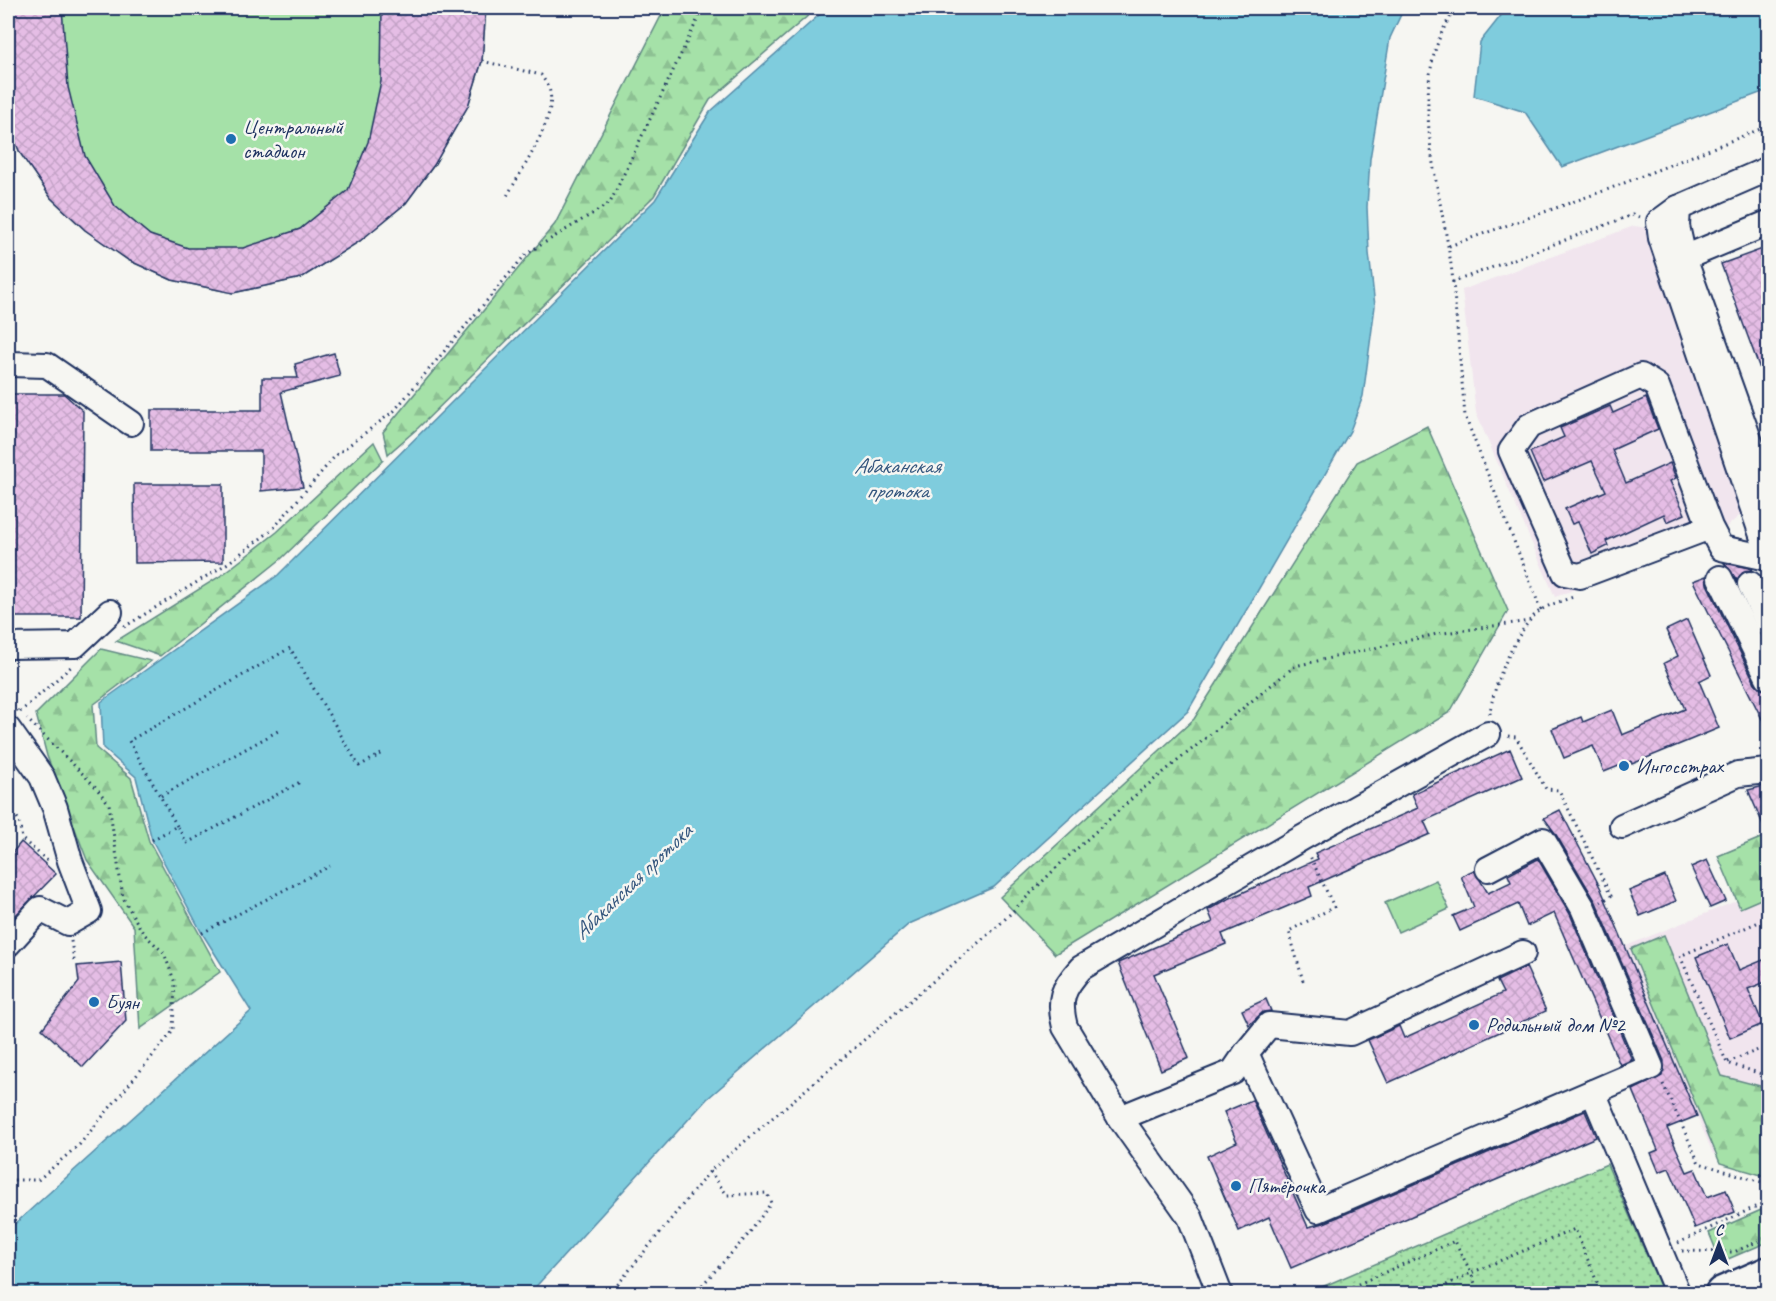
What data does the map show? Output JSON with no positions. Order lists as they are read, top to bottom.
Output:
{
  "water": ["Абаканская протока"],
  "places": [
    "Центральный стадион",
    "Ингосстрах",
    "Буян",
    "Родильный дом №2",
    "Пятёрочка"
  ],
  "north": "top"
}
